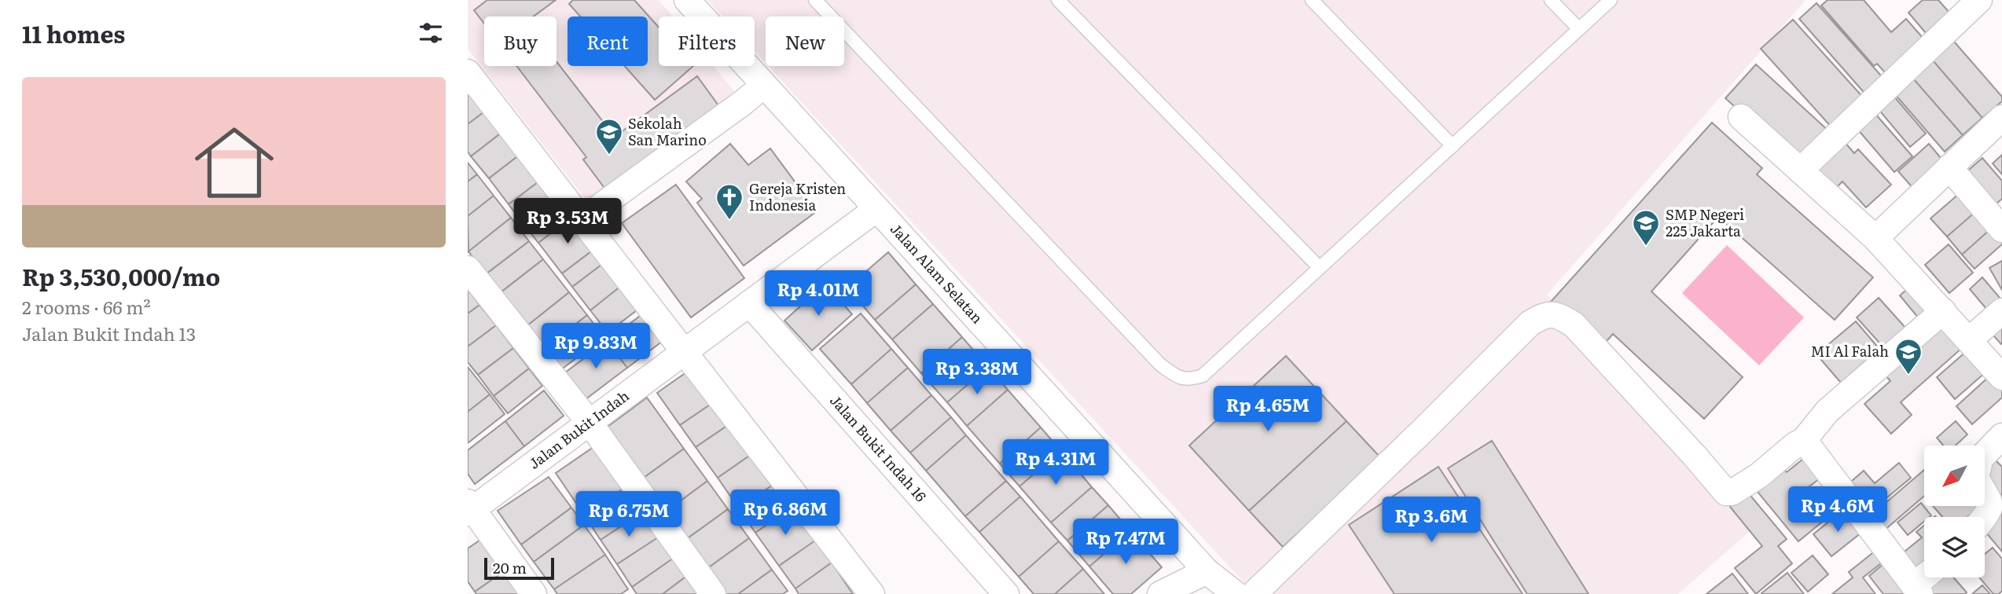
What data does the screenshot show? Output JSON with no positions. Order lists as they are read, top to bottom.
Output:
{
  "streets": {
    "street": ["Jalan Alam Selatan", "Jalan Bukit Indah", "Jalan Bukit Indah 16"]
  },
  "crossings": [
    ["Jalan Alam Selatan", "Jalan Bukit Indah"],
    ["Jalan Bukit Indah", "Jalan Bukit Indah 16"]
  ],
  "places": {
    "school or university": ["Sekolah San Marino", "SMP Negeri 225 Jakarta", "MI Al Falah"],
    "church": ["Gereja Kristen Indonesia"]
  },
  "scale_bar": "20 m",
  "north": "bottom left",
  "page": {
    "heading": "11 homes",
    "chip": [
      "Buy",
      "Rent",
      "Filters",
      "New"
    ],
    "list": [
      {
        "name": "Rp 3,530,000/mo",
        "note": "2 rooms · 66 m² · Jalan Bukit Indah 13"
      }
    ],
    "price": [
      "Rp 3.53M",
      "Rp 4.01M",
      "Rp 9.83M",
      "Rp 3.38M",
      "Rp 4.65M",
      "Rp 4.31M",
      "Rp 4.6M",
      "Rp 6.86M",
      "Rp 6.75M",
      "Rp 3.6M",
      "Rp 7.47M"
    ],
    "scale": "20 m"
  }
}
